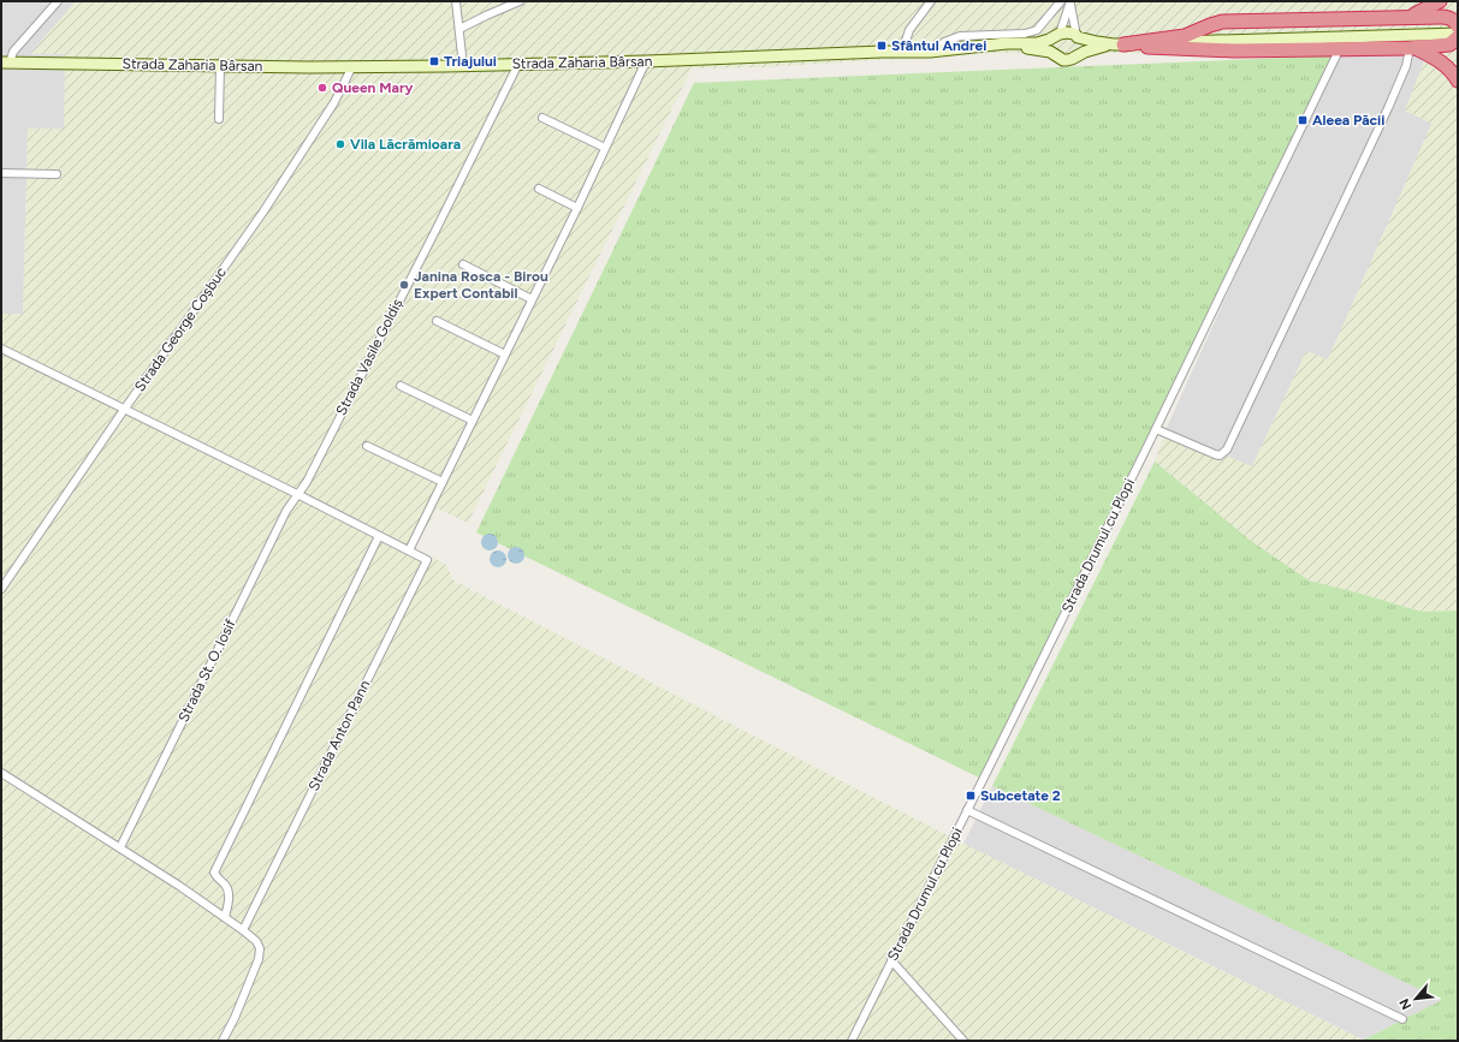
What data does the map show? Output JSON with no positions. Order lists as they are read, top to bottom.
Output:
{
  "streets": {
    "main road": ["Strada Zaharia Bârsan"],
    "street": [
      "Strada George Coșbuc",
      "Strada Vasile Goldiș",
      "Strada Drumul cu Plopi",
      "Strada St. O. Iosif",
      "Strada Anton Pann"
    ]
  },
  "crossings": [
    ["Strada Zaharia Bârsan", "Strada George Coșbuc"],
    ["Strada Zaharia Bârsan", "Strada Vasile Goldiș"],
    ["Strada Vasile Goldiș", "Strada St. O. Iosif"]
  ],
  "places": {
    "transit": [
      "Sfântul Andrei",
      "Triajului",
      "Aleea Păcii",
      "Subcetate 2"
    ],
    "other": ["Queen Mary", "Vila Lăcrămioara", "Janina Rosca - Birou Expert Contabil"]
  },
  "north": "bottom left"
}
